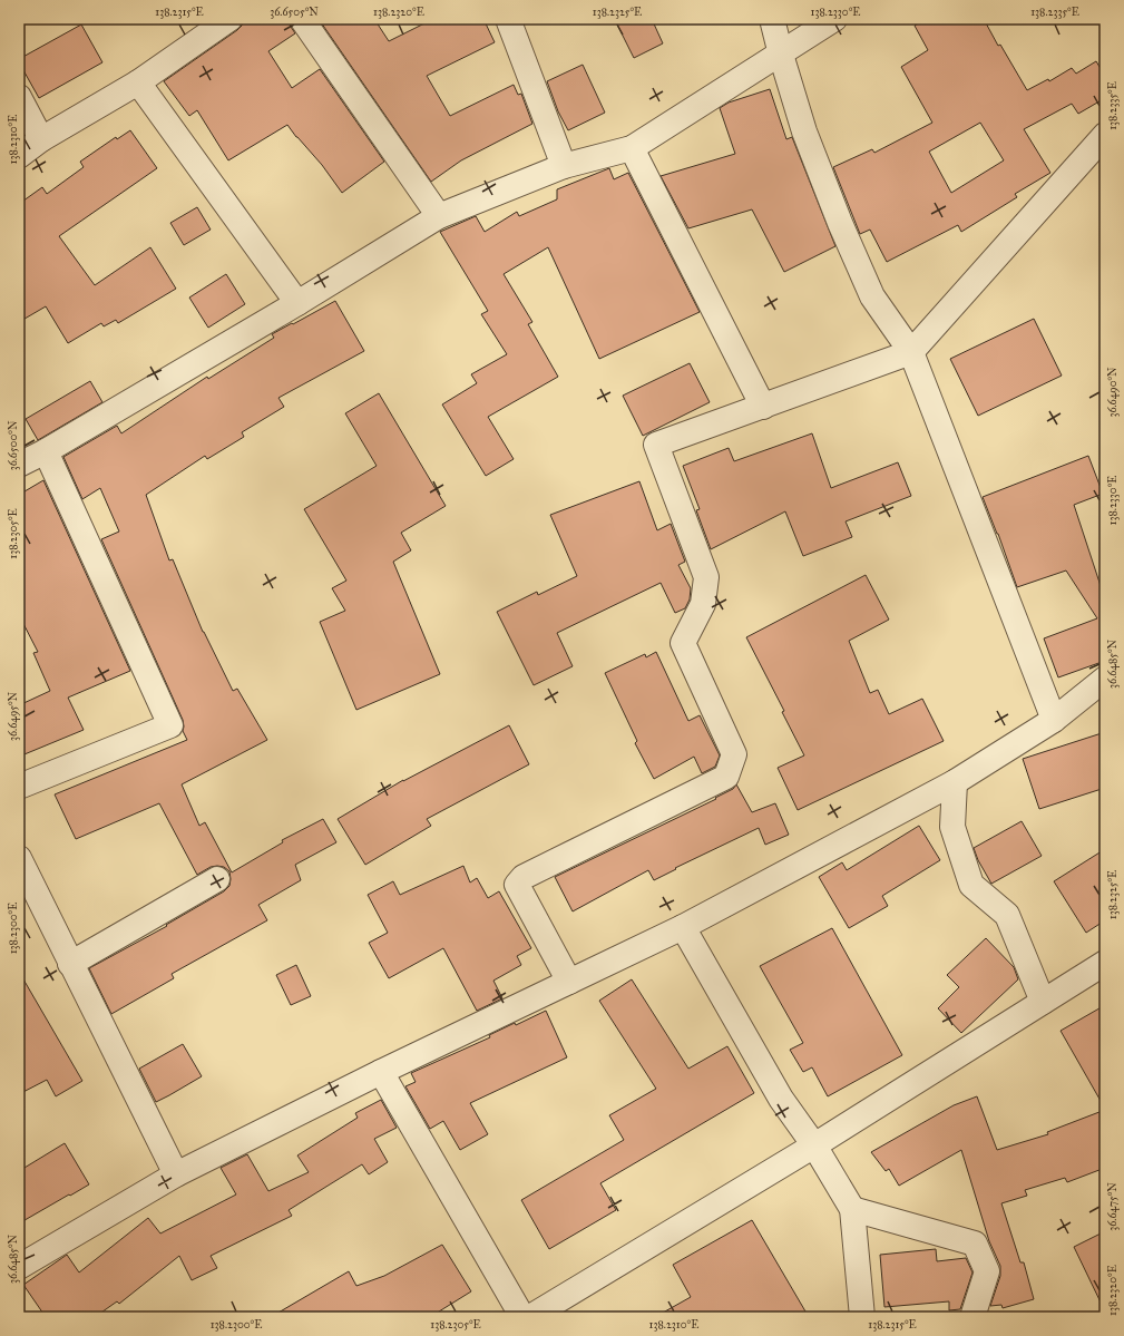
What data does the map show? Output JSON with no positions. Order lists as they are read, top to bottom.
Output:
{
  "coordinates": [
    "138.2315°E",
    "36.6505°N",
    "138.2320°E",
    "138.2325°E",
    "138.2330°E",
    "138.2335°E",
    "138.2310°E",
    "36.6490°N",
    "36.6500°N",
    "138.2305°E",
    "36.6485°N",
    "36.6495°N",
    "138.2300°E",
    "36.6475°N"
  ]
}
